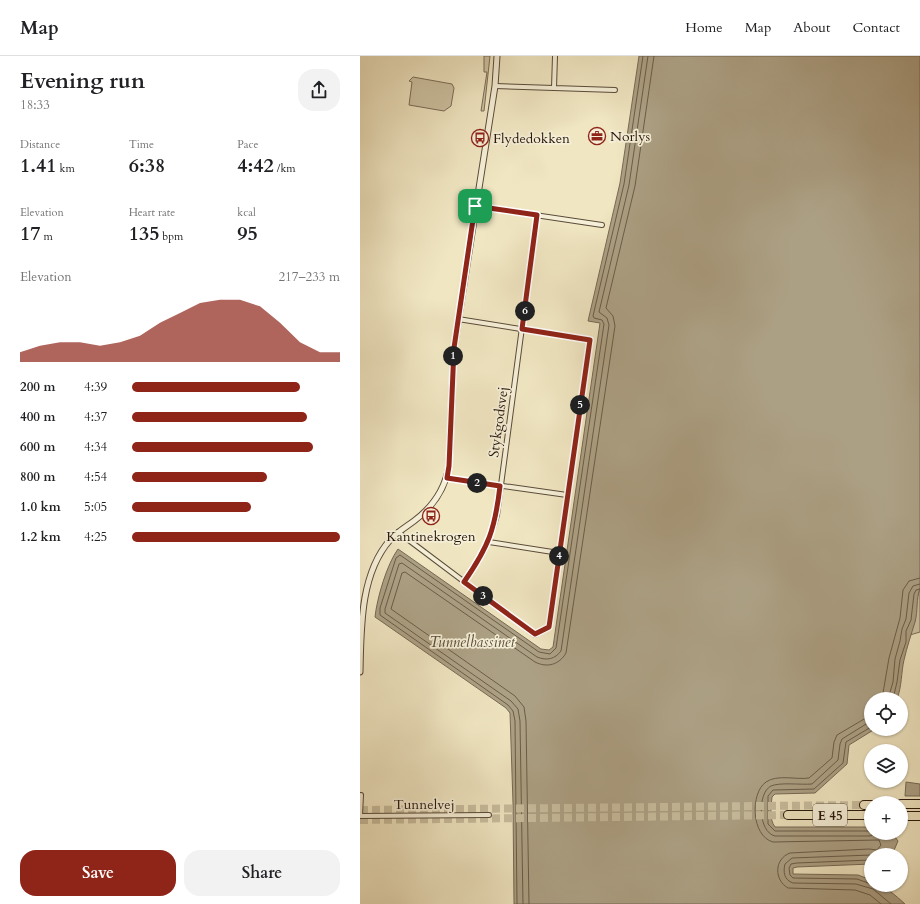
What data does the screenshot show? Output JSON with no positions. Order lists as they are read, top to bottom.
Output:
{
  "streets": {
    "highway": ["E 45"],
    "street": ["Stykgodsvej", "Tunnelvej"]
  },
  "water": ["Tunnelbassinet"],
  "places": {
    "office": ["Norlys"],
    "bus stop": ["Flydedokken", "Kantinekrogen"]
  },
  "page": {
    "header": "Map",
    "nav": [
      "Home",
      "Map",
      "About",
      "Contact"
    ],
    "heading": ["Evening run", "18:33"],
    "stats": [
      ["Distance", "1.41 km"],
      ["Time", "6:38"],
      ["Pace", "4:42 /km"],
      ["Elevation", "17 m"],
      ["Heart rate", "135 bpm"],
      ["kcal", "95"]
    ],
    "chart": ["Elevation", "217–233 m"],
    "pins": [
      "6",
      "1",
      "5",
      "2",
      "4",
      "3"
    ],
    "list": [
      {
        "name": "200 m",
        "note": "4:39"
      },
      {
        "name": "400 m",
        "note": "4:37"
      },
      {
        "name": "600 m",
        "note": "4:34"
      },
      {
        "name": "800 m",
        "note": "4:54"
      },
      {
        "name": "1.0 km",
        "note": "5:05"
      },
      {
        "name": "1.2 km",
        "note": "4:25"
      }
    ],
    "map_buttons": ["+", "−"],
    "buttons": ["Save", "Share"]
  }
}
